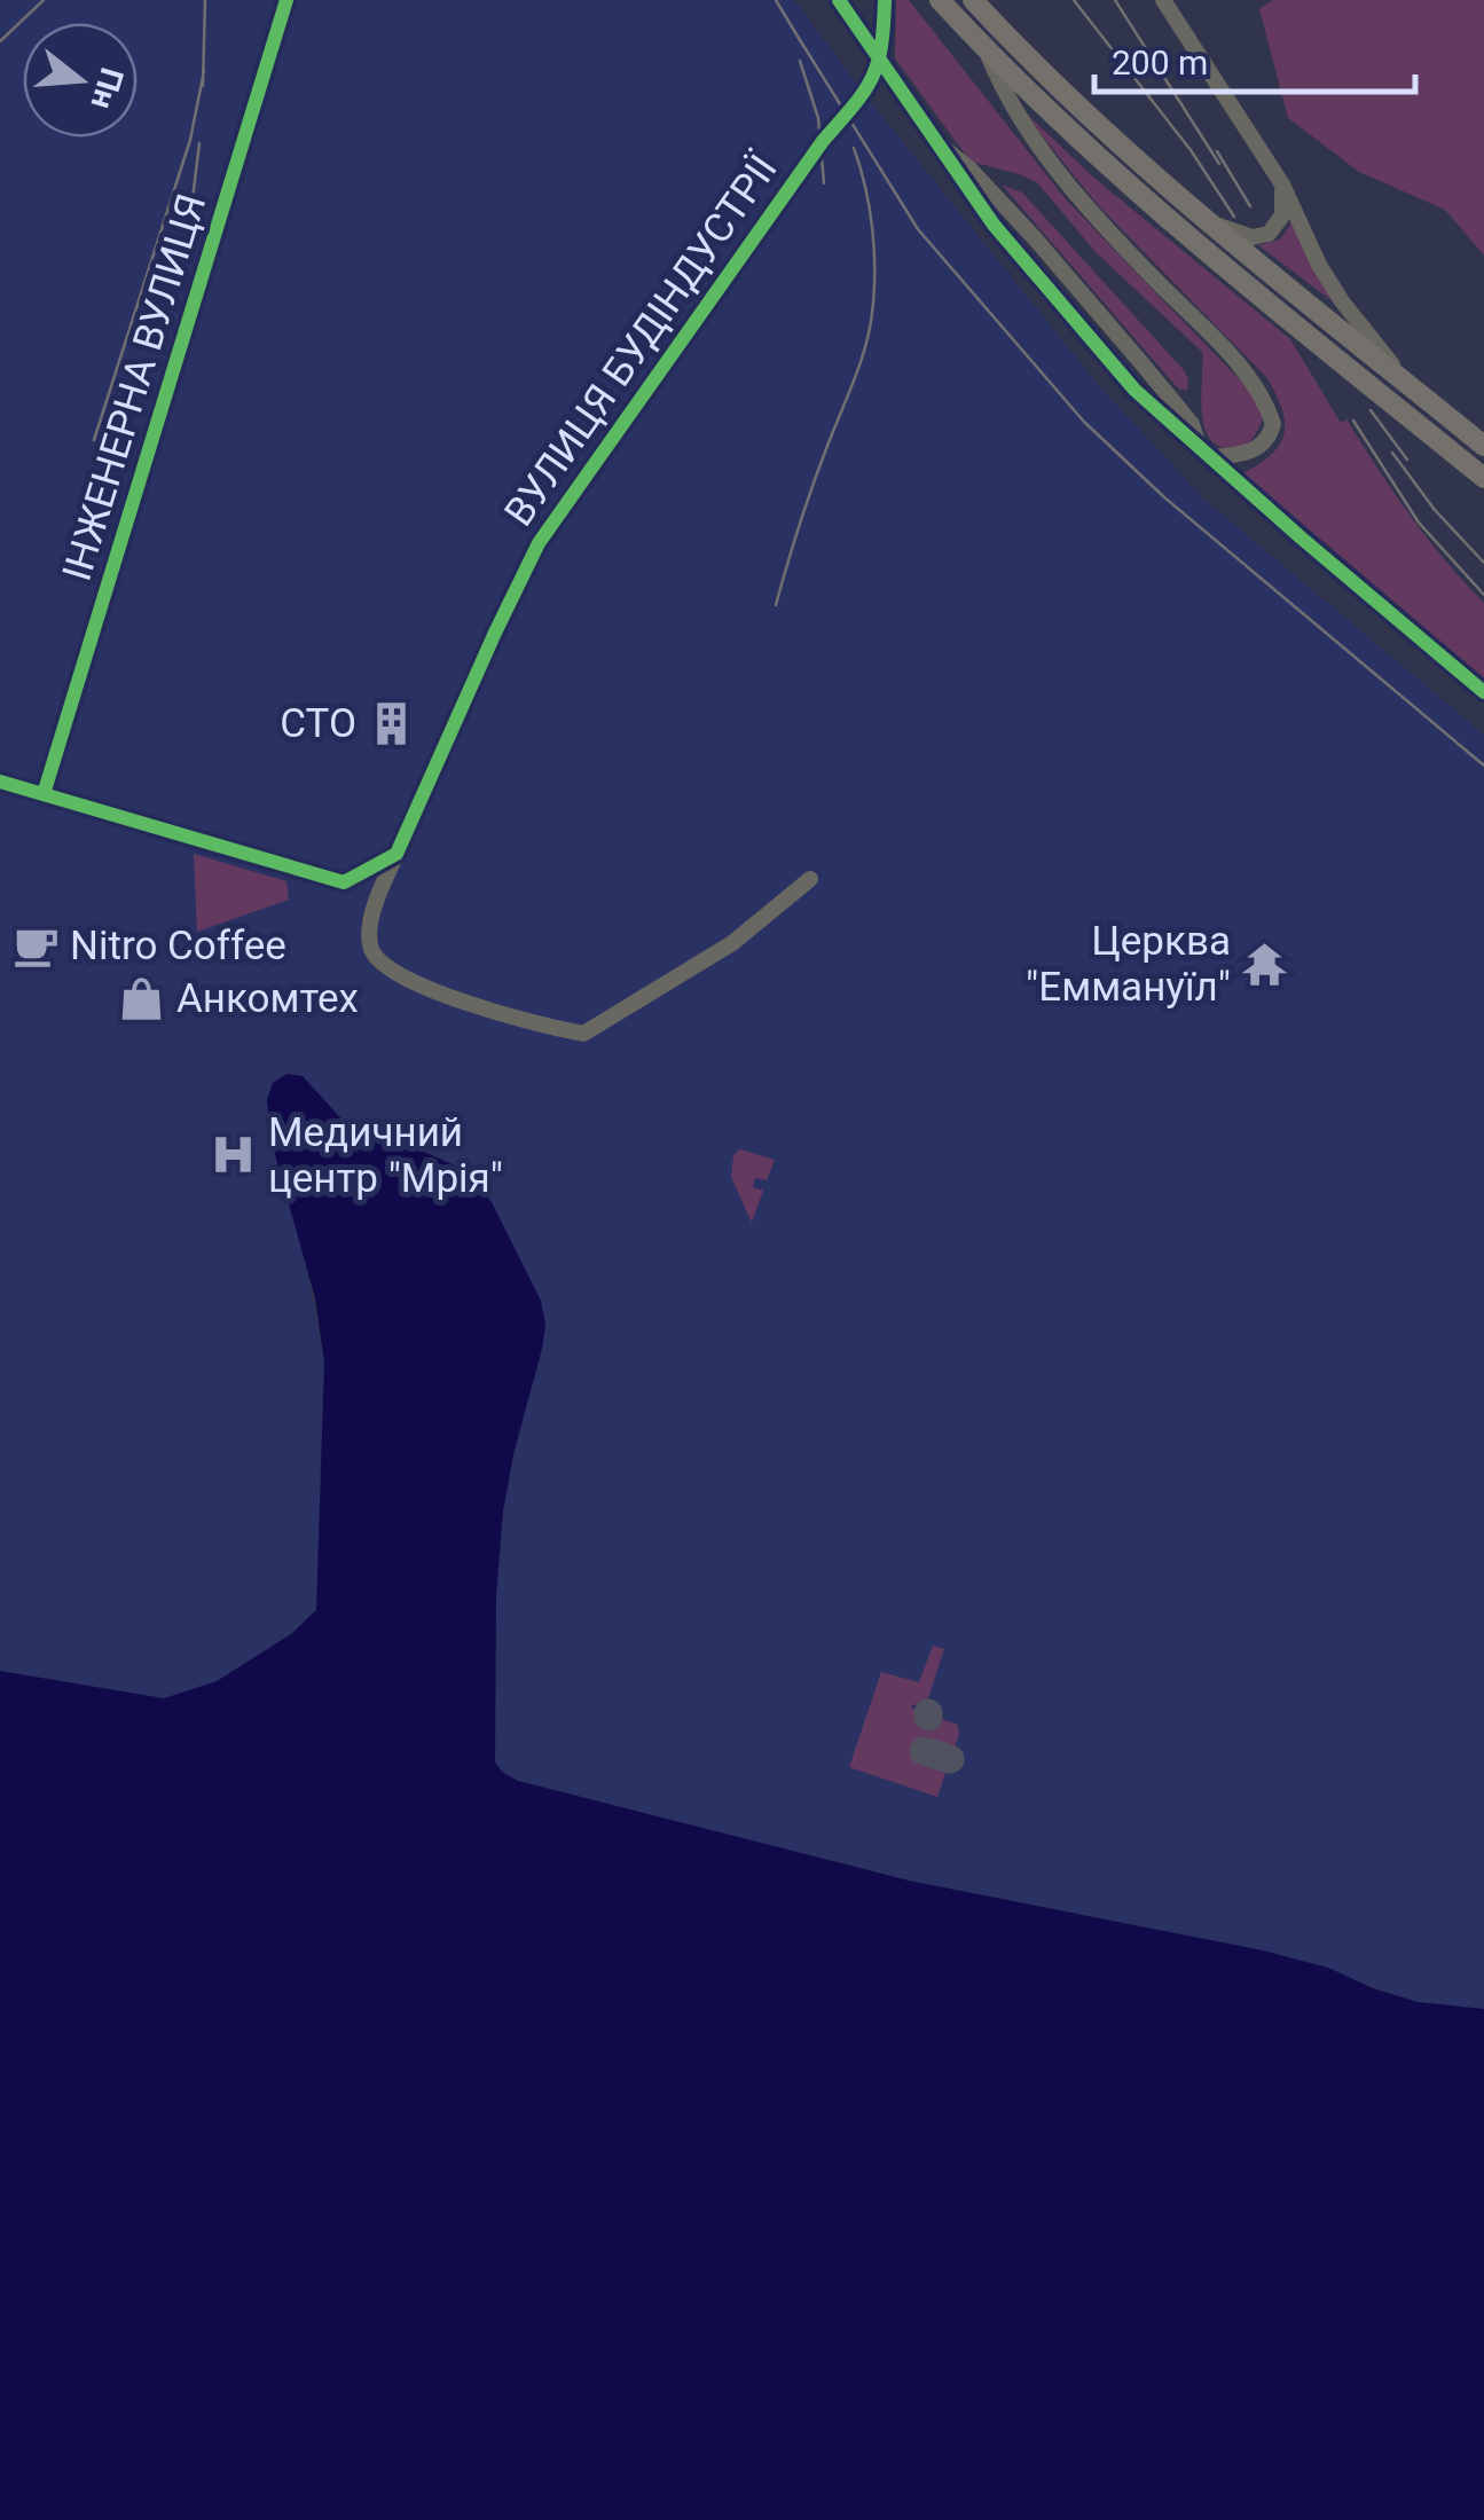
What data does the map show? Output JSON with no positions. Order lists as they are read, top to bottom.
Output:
{
  "streets": {
    "street": ["ВУЛИЦЯ БУДІНДУСТРІЇ", "ІНЖЕНЕРНА ВУЛИЦЯ"]
  },
  "places": {
    "building": ["СТО"],
    "cafe": ["Nitro Coffee"],
    "temple": ["Церква \"Еммануїл\""],
    "shop": ["Анкомтех"],
    "hospital": ["Медичний центр \"Мрія\""]
  },
  "scale_bar": "200 m",
  "north": "right"
}
